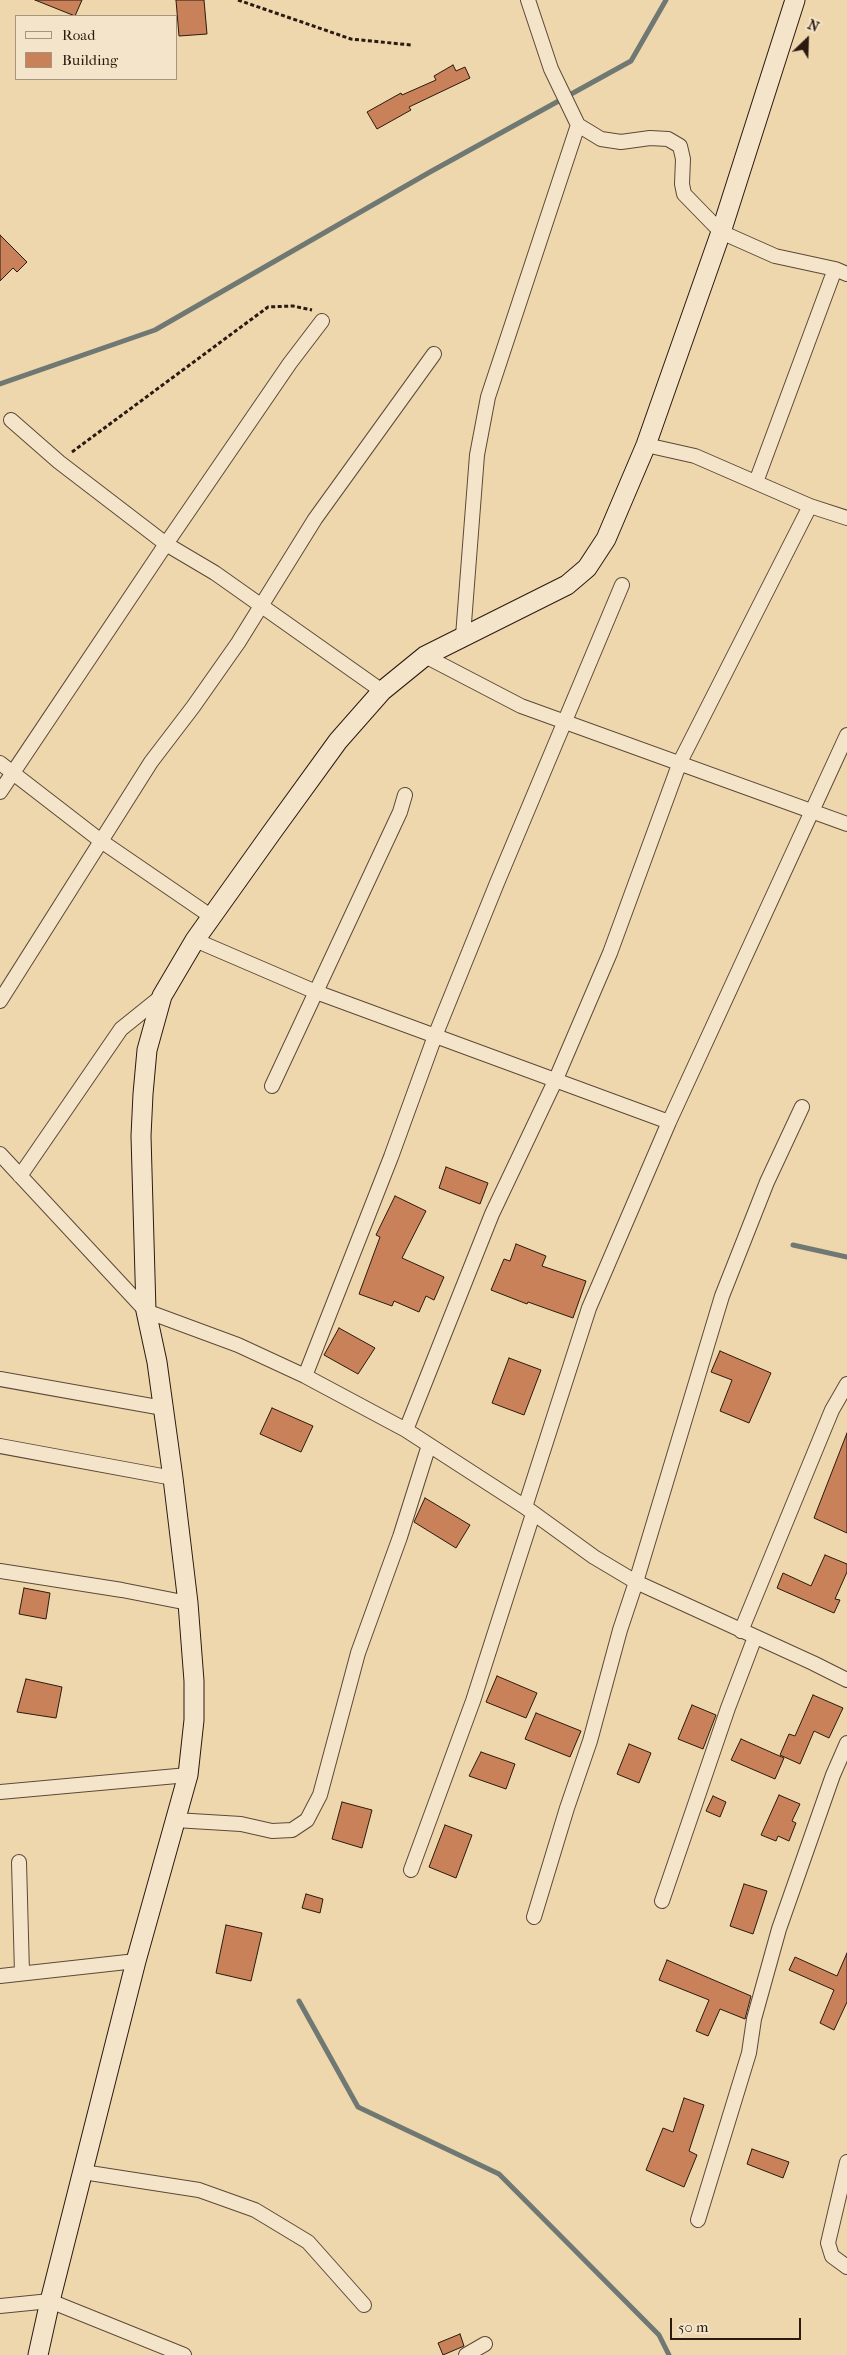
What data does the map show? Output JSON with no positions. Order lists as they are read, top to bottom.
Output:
{
  "legend": ["Road", "Building"],
  "scale_bar": "50 m",
  "north": "top right"
}
